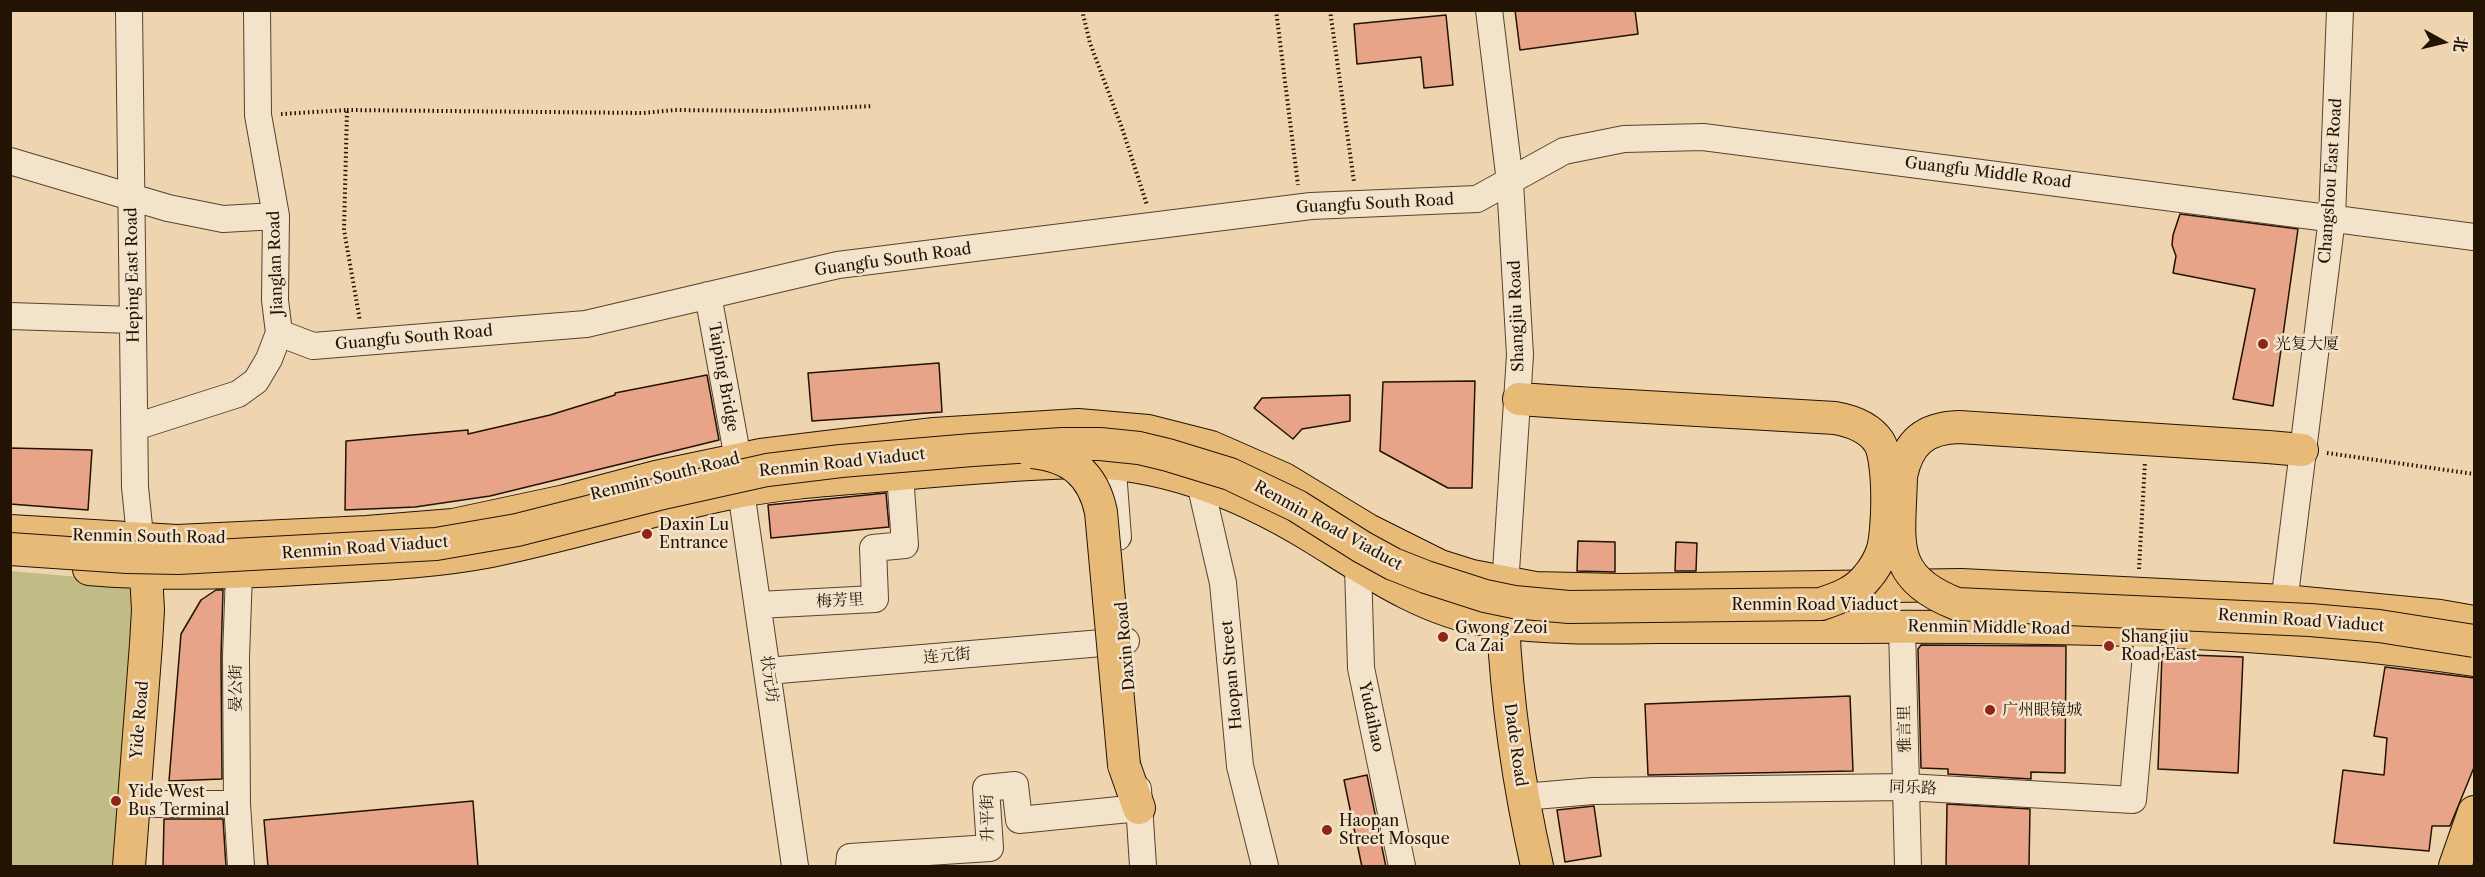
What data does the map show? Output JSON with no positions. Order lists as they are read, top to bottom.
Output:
{
  "streets": {
    "main road": [
      "Renmin Road Viaduct",
      "Renmin South Road",
      "Renmin Middle Road",
      "Yide Road",
      "Dade Road"
    ],
    "street": [
      "Guangfu Middle Road",
      "Changshou East Road",
      "Guangfu South Road",
      "Jianglan Road",
      "Heping East Road",
      "Shangjiu Road",
      "Taiping Bridge",
      "梅芳里",
      "Daxin Road",
      "连元街",
      "Haopan Street",
      "状元坊",
      "晏公街",
      "Yudaihao",
      "雅言里",
      "同乐路",
      "升平街"
    ]
  },
  "crossings": [
    ["Guangfu Middle Road", "Changshou East Road"],
    ["Guangfu Middle Road", "Guangfu South Road"],
    ["Guangfu Middle Road", "Shangjiu Road"],
    ["Changshou East Road", "Renmin Middle Road"],
    ["Guangfu South Road", "Jianglan Road"],
    ["Guangfu South Road", "Shangjiu Road"],
    ["Guangfu South Road", "Taiping Bridge"],
    ["Jianglan Road", "Heping East Road"],
    ["Heping East Road", "Renmin South Road"],
    ["Heping East Road", "Yide Road"],
    ["Shangjiu Road", "Renmin South Road"],
    ["Shangjiu Road", "Renmin Middle Road"],
    ["Shangjiu Road", "Dade Road"],
    ["Taiping Bridge", "Renmin South Road"],
    ["Renmin South Road", "梅芳里"],
    ["Renmin South Road", "Renmin Middle Road"],
    ["Renmin South Road", "Daxin Road"],
    ["Renmin South Road", "Haopan Street"],
    ["Renmin South Road", "状元坊"],
    ["Renmin South Road", "晏公街"],
    ["Renmin South Road", "Yudaihao"],
    ["Renmin South Road", "Yide Road"],
    ["Renmin South Road", "Dade Road"],
    ["梅芳里", "状元坊"],
    ["Renmin Middle Road", "雅言里"],
    ["Renmin Middle Road", "Dade Road"],
    ["Renmin Middle Road", "同乐路"],
    ["Daxin Road", "连元街"],
    ["Daxin Road", "升平街"],
    ["连元街", "状元坊"],
    ["雅言里", "同乐路"],
    ["Dade Road", "同乐路"]
  ],
  "places": [
    "光复大厦",
    "Daxin Lu Entrance",
    "Gwong Zeoi Ca Zai",
    "Shangjiu Road East",
    "广州眼镜城",
    "Yide West Bus Terminal",
    "Haopan Street Mosque"
  ],
  "north": "right"
}
